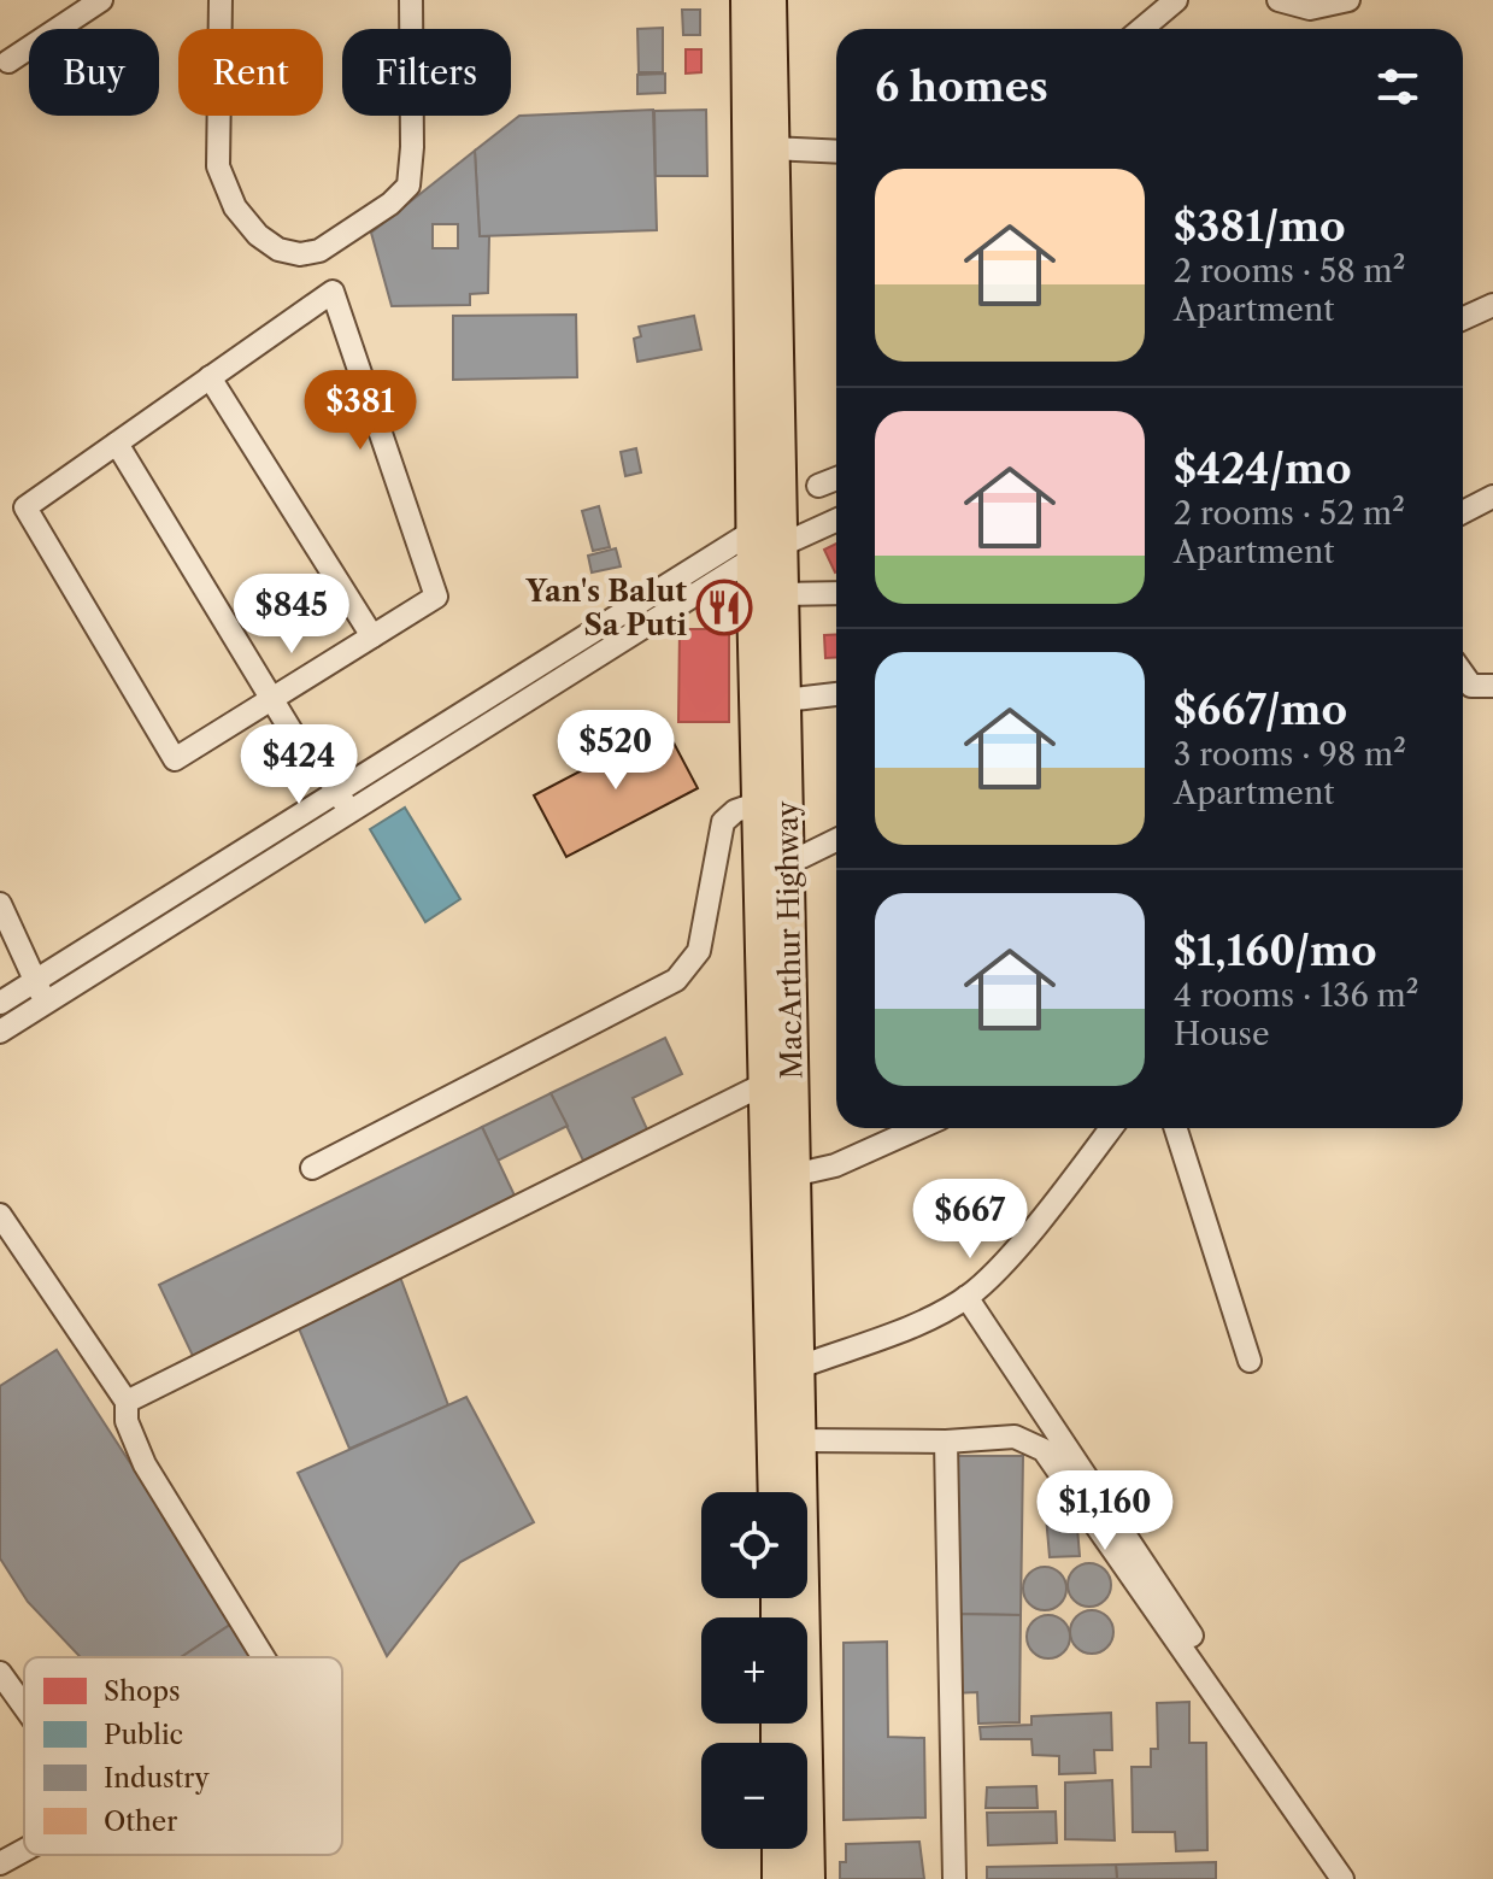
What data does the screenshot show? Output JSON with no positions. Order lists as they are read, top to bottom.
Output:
{
  "streets": {
    "highway": ["MacArthur Highway"]
  },
  "places": {
    "restaurant": ["Yan's Balut Sa Puti"]
  },
  "legend": [
    "Shops",
    "Public",
    "Industry",
    "Other"
  ],
  "page": {
    "chip": ["Buy", "Rent", "Filters"],
    "heading": "6 homes",
    "list": [
      {
        "name": "$381/mo",
        "note": "2 rooms · 58 m² · Apartment"
      },
      {
        "name": "$424/mo",
        "note": "2 rooms · 52 m² · Apartment"
      },
      {
        "name": "$667/mo",
        "note": "3 rooms · 98 m² · Apartment"
      },
      {
        "name": "$1,160/mo",
        "note": "4 rooms · 136 m² · House"
      }
    ],
    "price": [
      "$381",
      "$845",
      "$520",
      "$424",
      "$667",
      "$1,160"
    ],
    "map_buttons": ["+", "−"]
  }
}
